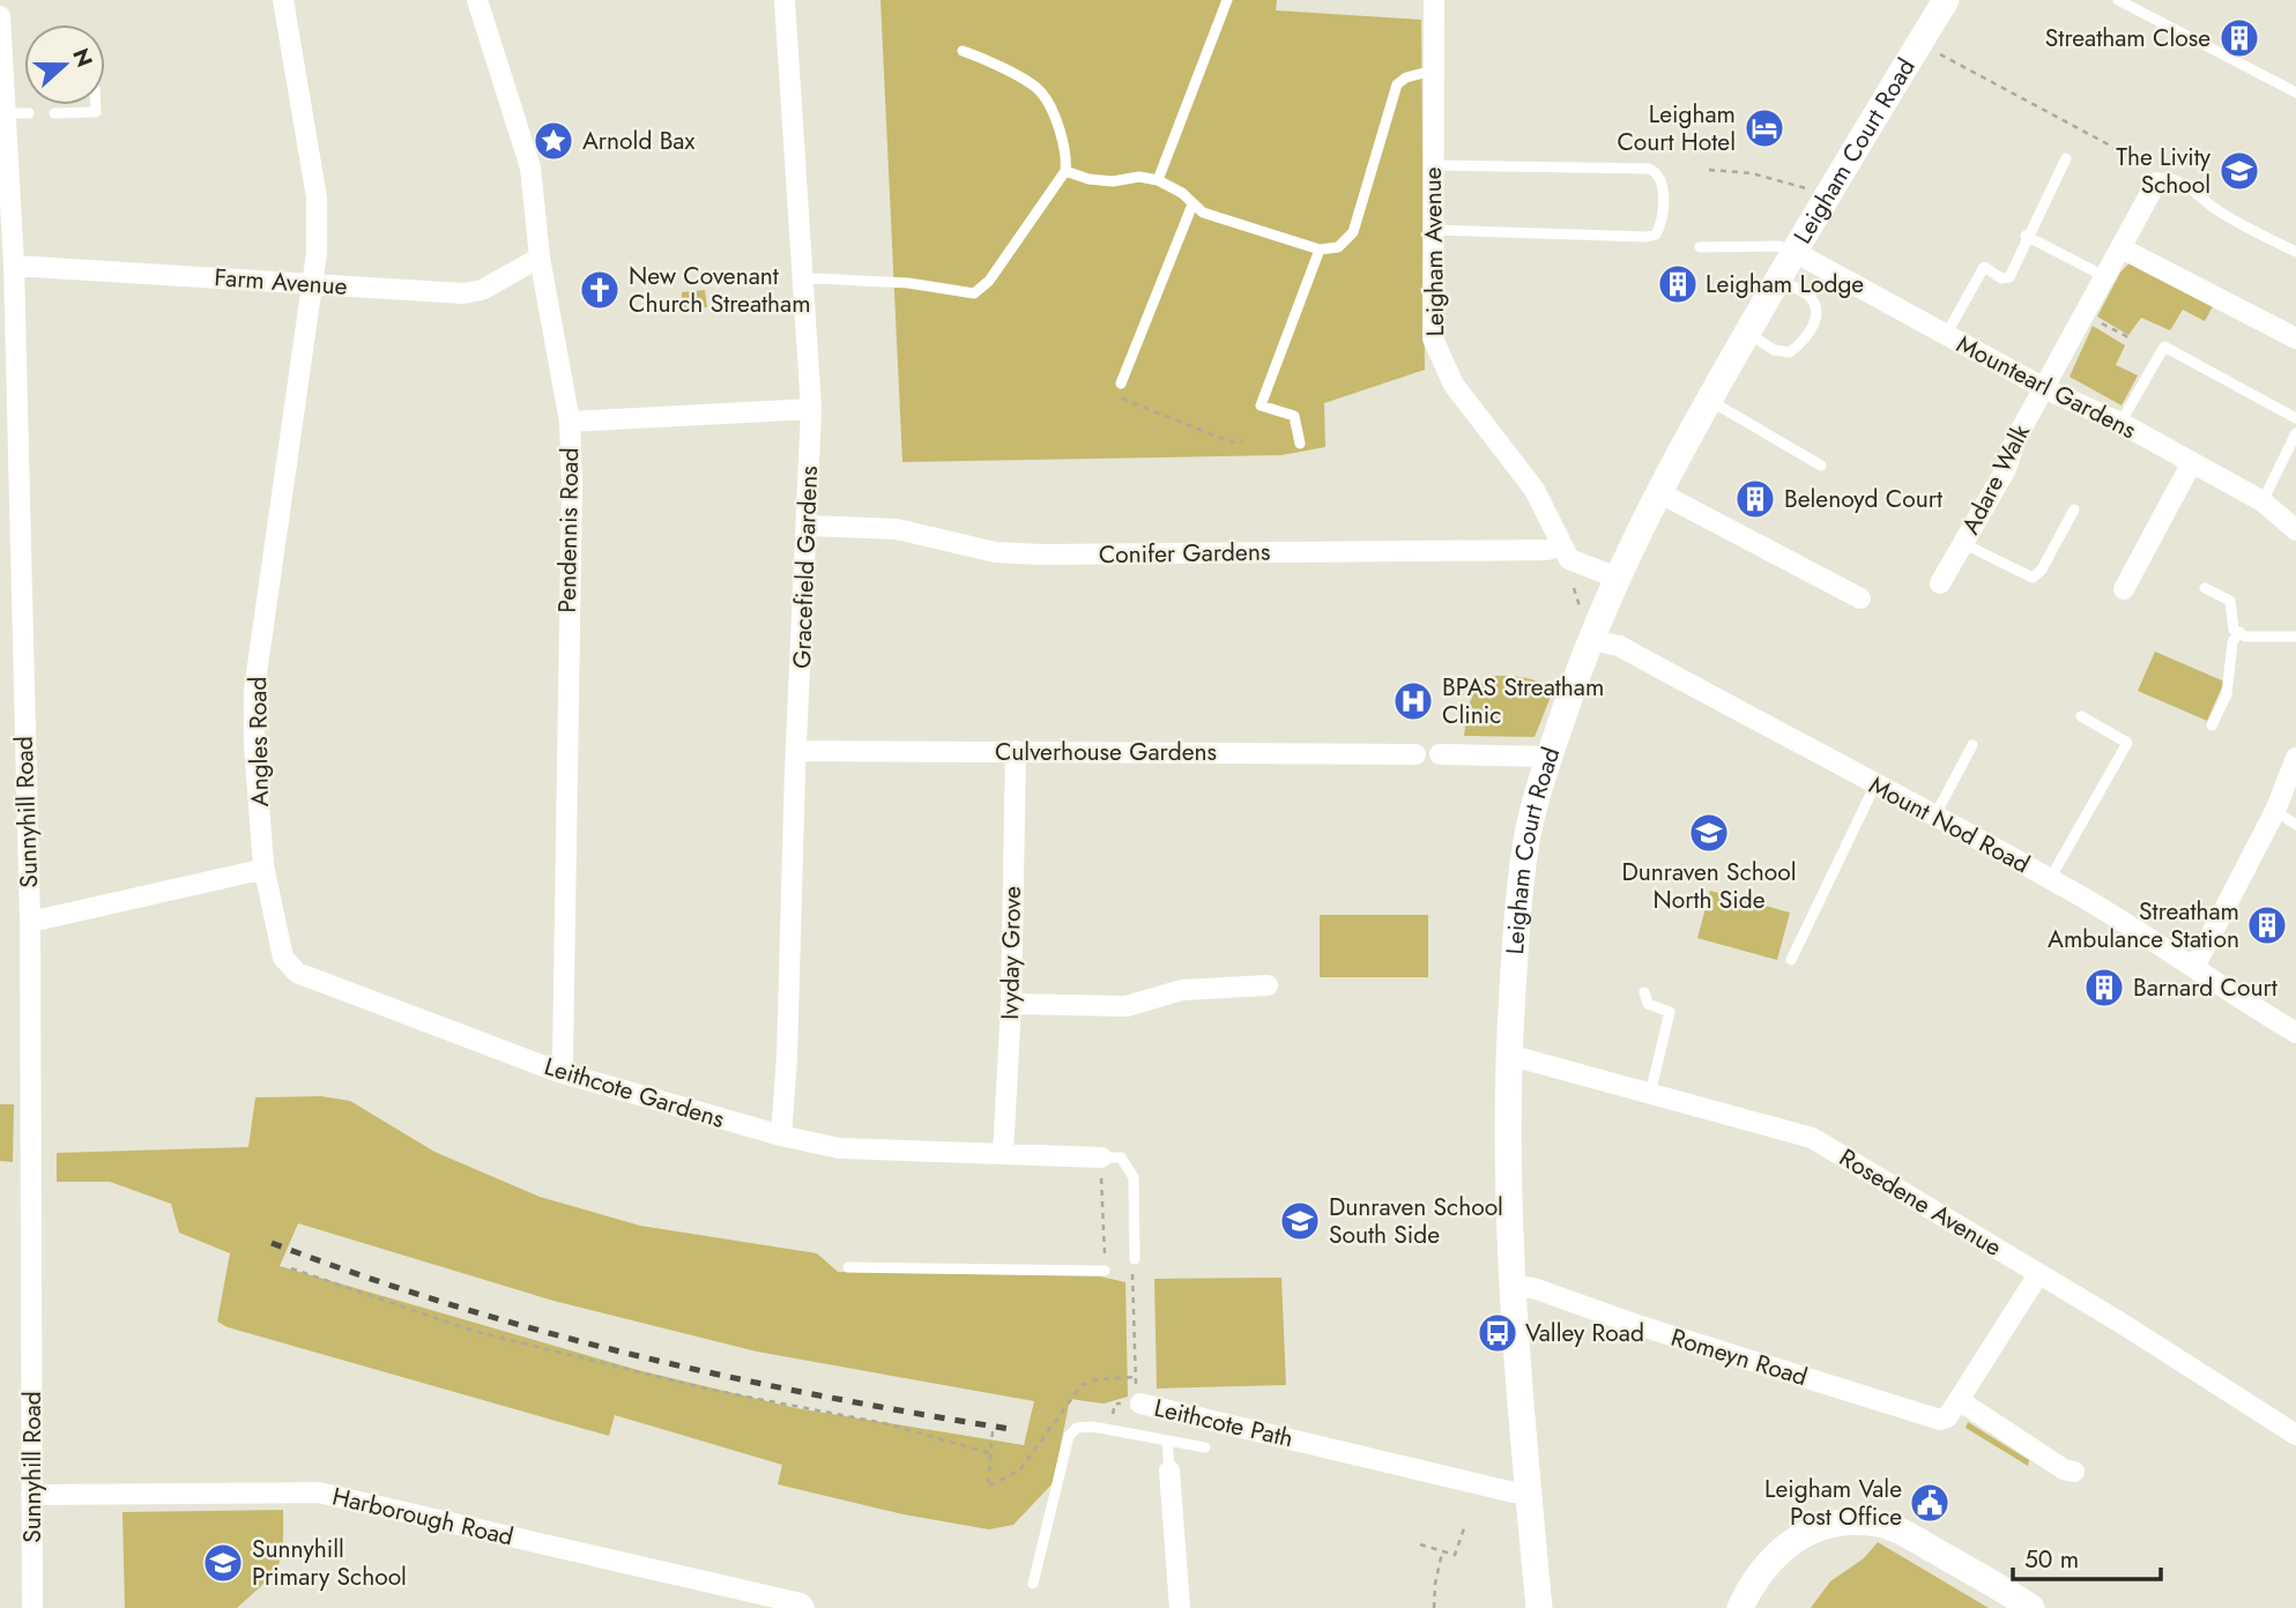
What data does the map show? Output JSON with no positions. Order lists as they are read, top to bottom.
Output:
{
  "streets": {
    "street": [
      "Leigham Court Road",
      "Leigham Avenue",
      "Farm Avenue",
      "Mountearl Gardens",
      "Adare Walk",
      "Pendennis Road",
      "Conifer Gardens",
      "Gracefield Gardens",
      "Angles Road",
      "Culverhouse Gardens",
      "Sunnyhill Road",
      "Mount Nod Road",
      "Ivyday Grove",
      "Leithcote Gardens",
      "Rosedene Avenue",
      "Romeyn Road",
      "Leithcote Path",
      "Harborough Road"
    ]
  },
  "crossings": [
    ["Leigham Court Road", "Mountearl Gardens"],
    ["Leigham Court Road", "Mount Nod Road"],
    ["Leigham Court Road", "Rosedene Avenue"],
    ["Leigham Court Road", "Romeyn Road"],
    ["Leigham Court Road", "Leithcote Path"],
    ["Leigham Avenue", "Conifer Gardens"],
    ["Farm Avenue", "Pendennis Road"],
    ["Farm Avenue", "Angles Road"],
    ["Farm Avenue", "Sunnyhill Road"],
    ["Mountearl Gardens", "Adare Walk"],
    ["Pendennis Road", "Leithcote Gardens"],
    ["Conifer Gardens", "Gracefield Gardens"],
    ["Gracefield Gardens", "Culverhouse Gardens"],
    ["Gracefield Gardens", "Leithcote Gardens"],
    ["Angles Road", "Leithcote Gardens"],
    ["Culverhouse Gardens", "Ivyday Grove"],
    ["Sunnyhill Road", "Harborough Road"],
    ["Ivyday Grove", "Leithcote Gardens"],
    ["Rosedene Avenue", "Romeyn Road"]
  ],
  "places": {
    "building": [
      "Streatham Close",
      "Leigham Lodge",
      "Belenoyd Court",
      "Streatham Ambulance Station",
      "Barnard Court"
    ],
    "hotel": ["Leigham Court Hotel"],
    "place": ["Arnold Bax"],
    "school or university": [
      "The Livity School",
      "Dunraven School North Side",
      "Dunraven School South Side",
      "Sunnyhill Primary School"
    ],
    "church": ["New Covenant Church Streatham"],
    "hospital": ["BPAS Streatham Clinic"],
    "bus stop": ["Valley Road"],
    "public building": ["Leigham Vale Post Office"]
  },
  "scale_bar": "50 m",
  "north": "right"
}
